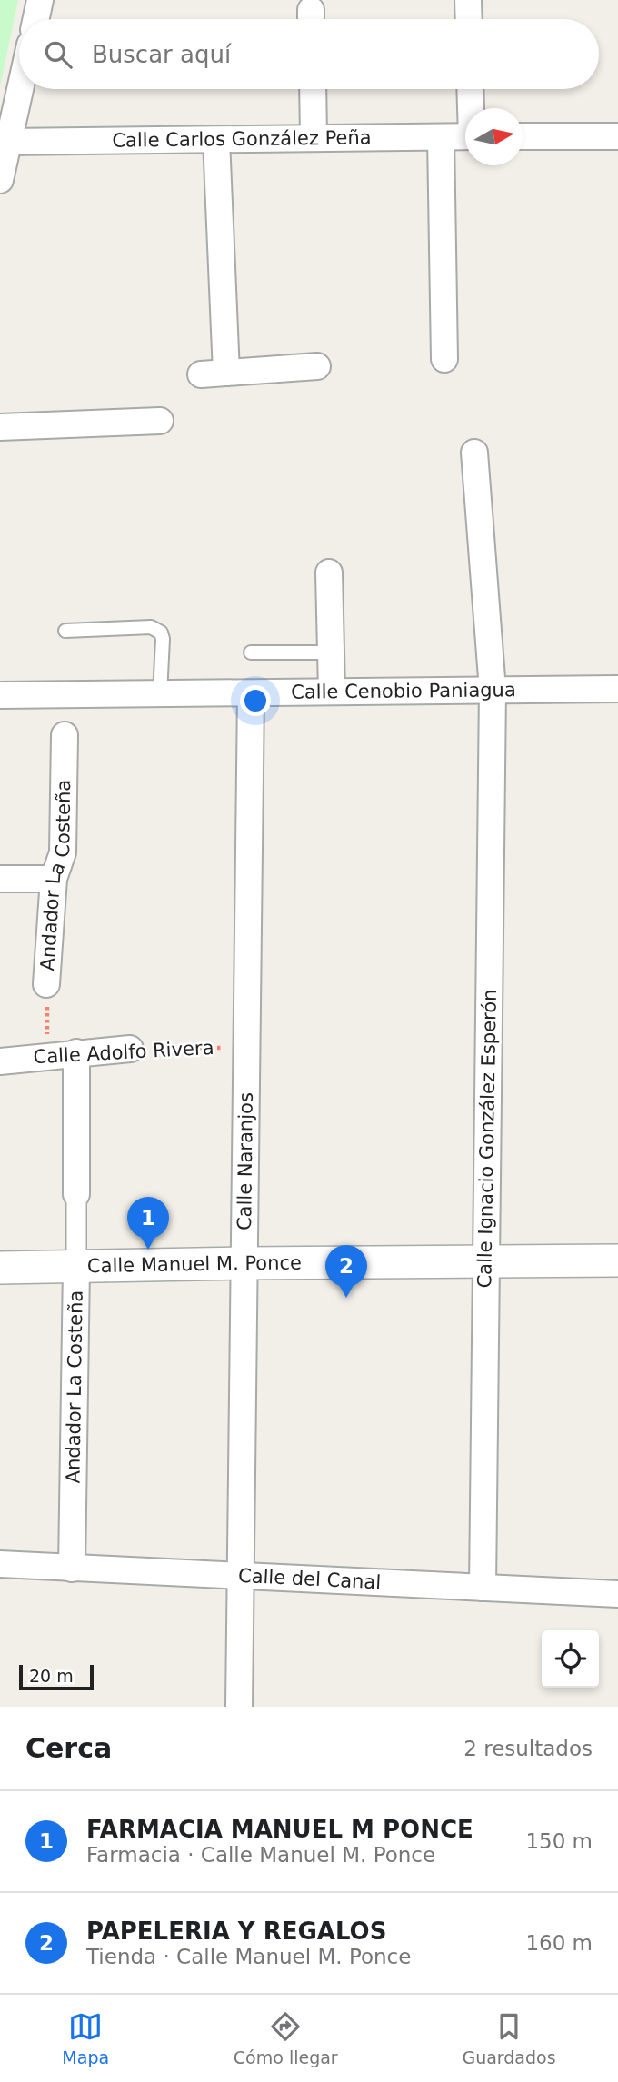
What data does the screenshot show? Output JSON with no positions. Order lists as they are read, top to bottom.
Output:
{
  "streets": {
    "street": [
      "Calle Carlos González Peña",
      "Calle Cenobio Paniagua",
      "Andador La Costeña",
      "Calle Adolfo Rivera",
      "Calle Ignacio González Esperón",
      "Calle Naranjos",
      "Calle Manuel M. Ponce",
      "Calle del Canal"
    ]
  },
  "crossings": [
    ["Calle Cenobio Paniagua", "Calle Ignacio González Esperón"],
    ["Calle Cenobio Paniagua", "Calle Naranjos"],
    ["Andador La Costeña", "Calle Adolfo Rivera"],
    ["Andador La Costeña", "Calle Manuel M. Ponce"],
    ["Andador La Costeña", "Calle del Canal"],
    ["Calle Adolfo Rivera", "Calle Naranjos"],
    ["Calle Ignacio González Esperón", "Calle Manuel M. Ponce"],
    ["Calle Ignacio González Esperón", "Calle del Canal"],
    ["Calle Naranjos", "Calle Manuel M. Ponce"],
    ["Calle Naranjos", "Calle del Canal"]
  ],
  "scale_bar": "20 m",
  "north": "right",
  "page": {
    "search": "Buscar aquí",
    "pins": ["1", "2"],
    "scale": "20 m",
    "heading": ["Cerca", "2 resultados"],
    "list": [
      {
        "mark": "1",
        "name": "FARMACIA MANUEL M PONCE",
        "note": "Farmacia · Calle Manuel M. Ponce",
        "value": "150 m"
      },
      {
        "mark": "2",
        "name": "PAPELERIA Y REGALOS",
        "note": "Tienda · Calle Manuel M. Ponce",
        "value": "160 m"
      }
    ],
    "nav": ["Mapa", "Cómo llegar", "Guardados"]
  }
}
